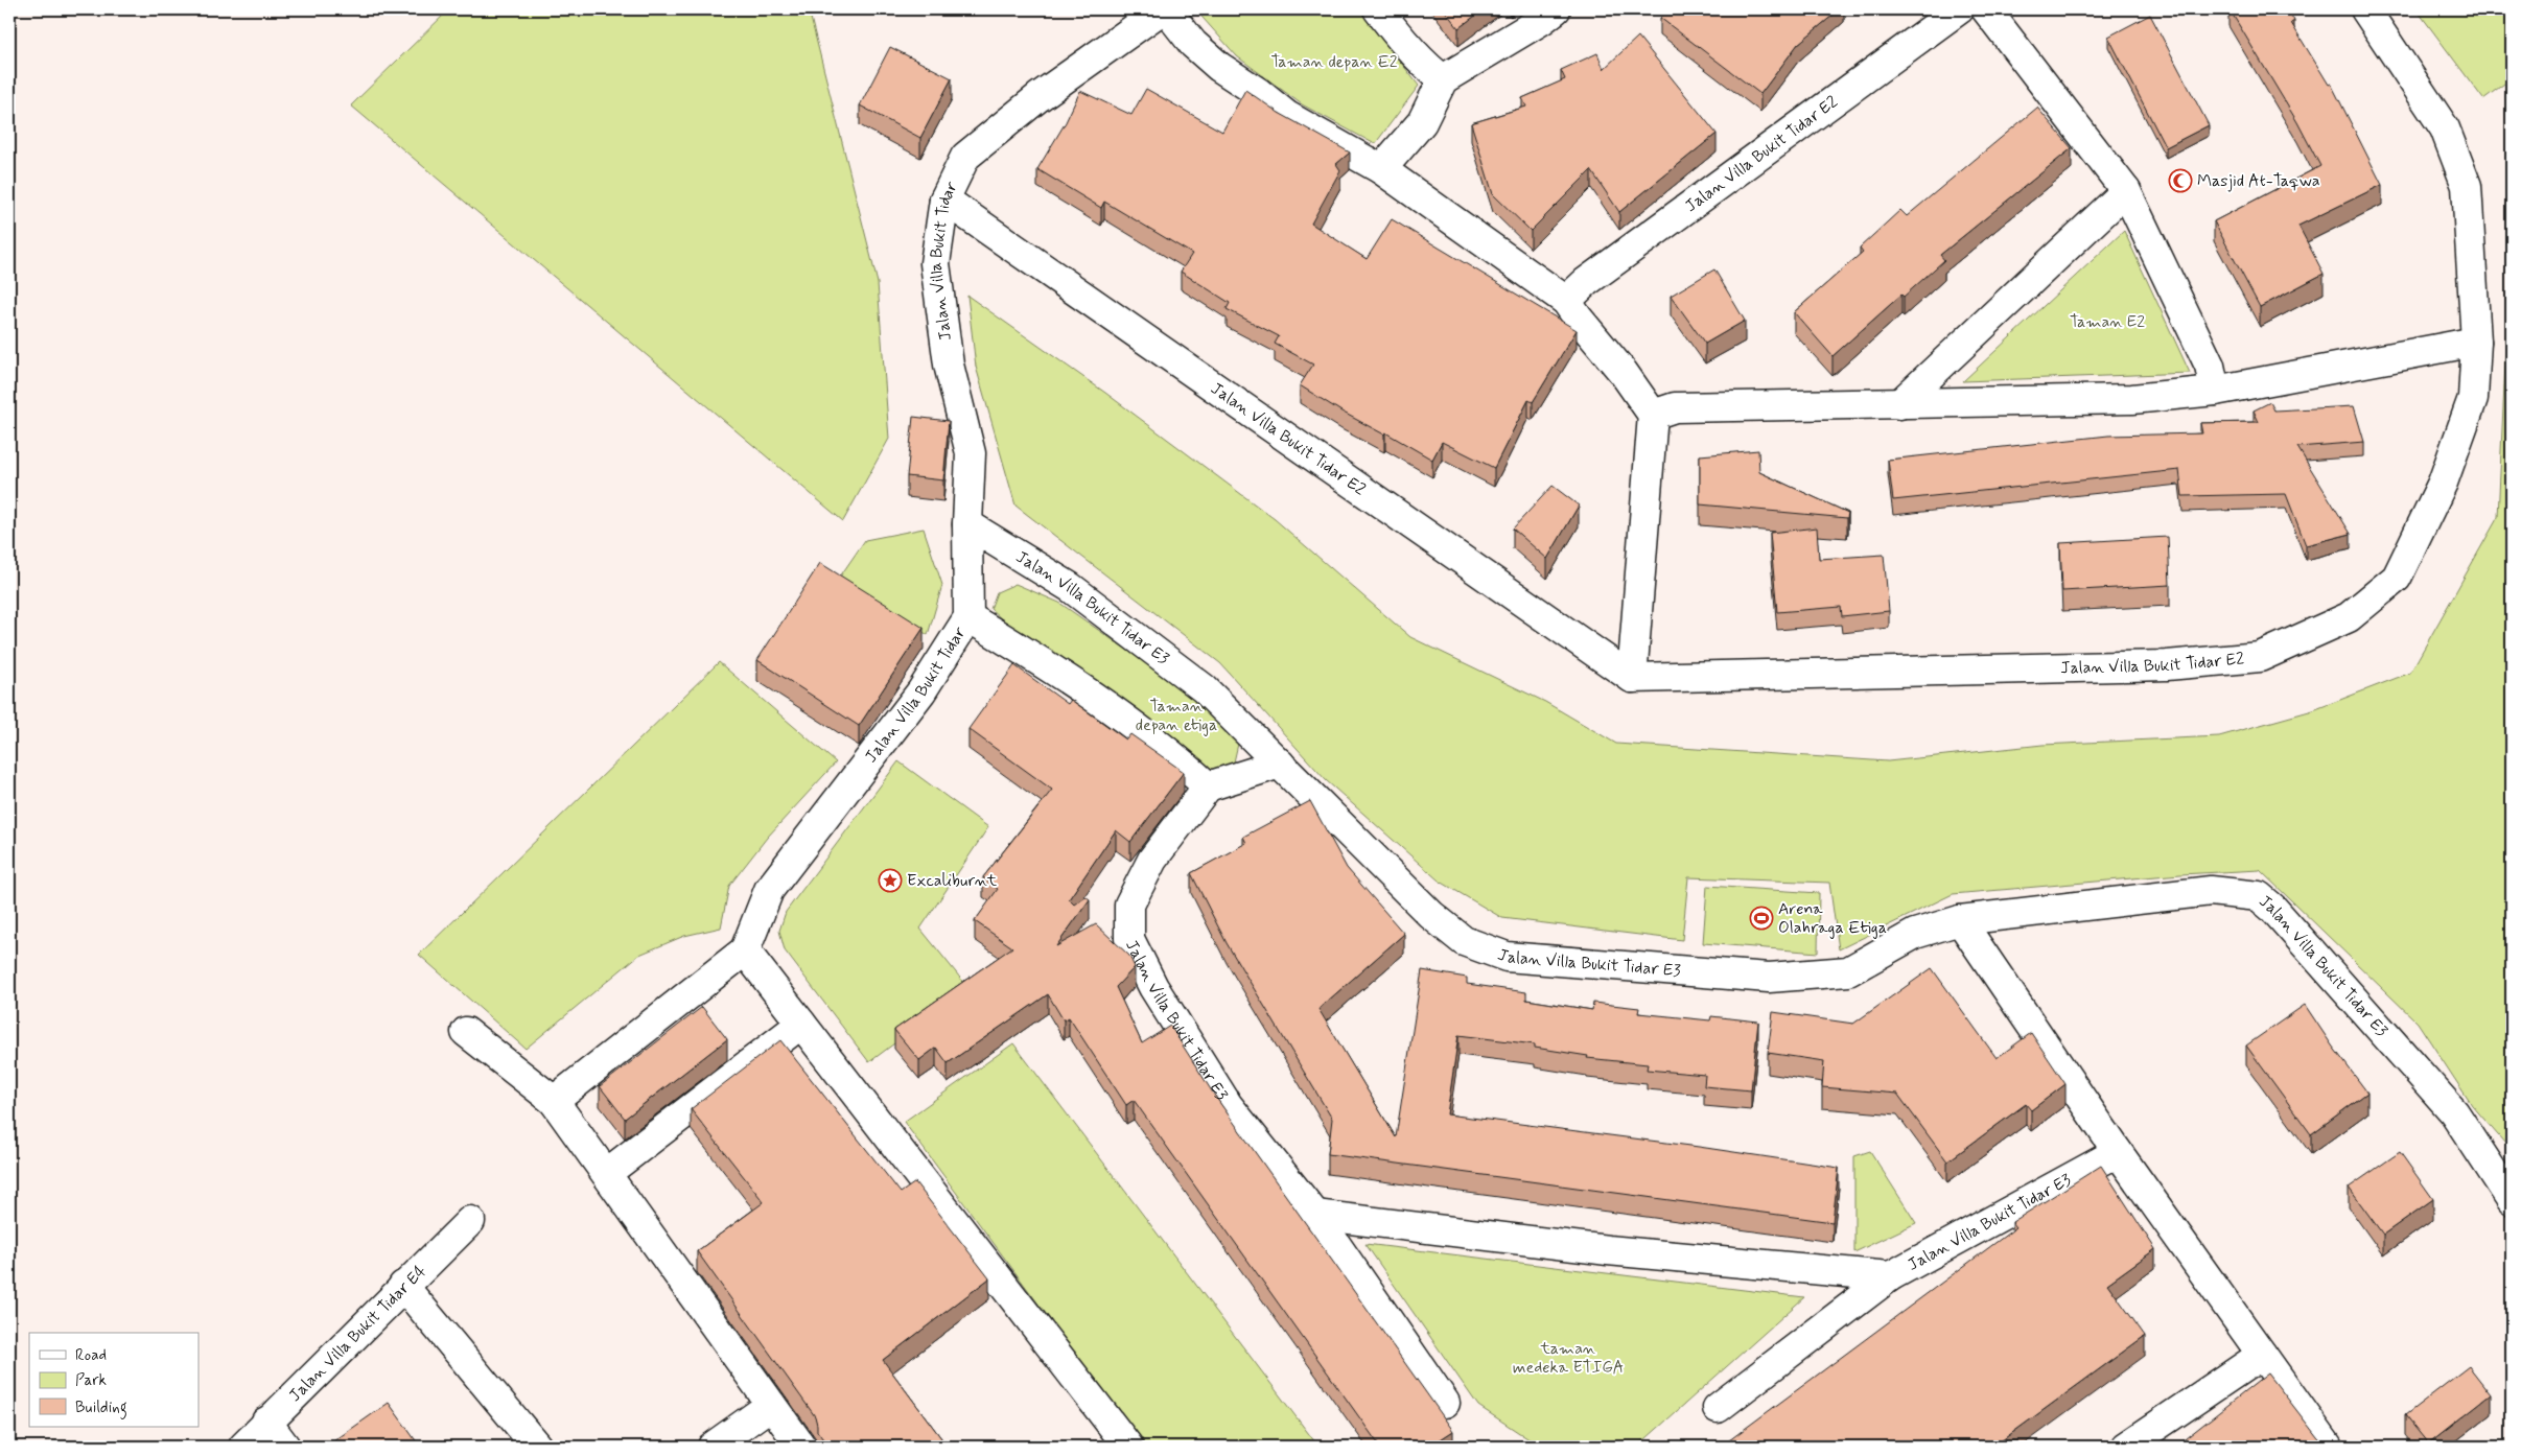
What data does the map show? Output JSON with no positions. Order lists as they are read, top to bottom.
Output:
{
  "streets": {
    "street": [
      "Jalan Villa Bukit Tidar E2",
      "Jalan Villa Bukit Tidar",
      "Jalan Villa Bukit Tidar E3",
      "Jalan Villa Bukit Tidar E4"
    ]
  },
  "crossings": [
    ["Jalan Villa Bukit Tidar E2", "Jalan Villa Bukit Tidar"],
    ["Jalan Villa Bukit Tidar", "Jalan Villa Bukit Tidar E3"]
  ],
  "parks": [
    "Taman depan E2",
    "Taman E2",
    "Taman depan etiga",
    "taman medeka ETIGA"
  ],
  "places": {
    "mosque": ["Masjid At-Taqwa"],
    "place": ["Excaliburnt"],
    "sports": ["Arena Olahraga Etiga"]
  },
  "legend": ["Road", "Park", "Building"]
}
